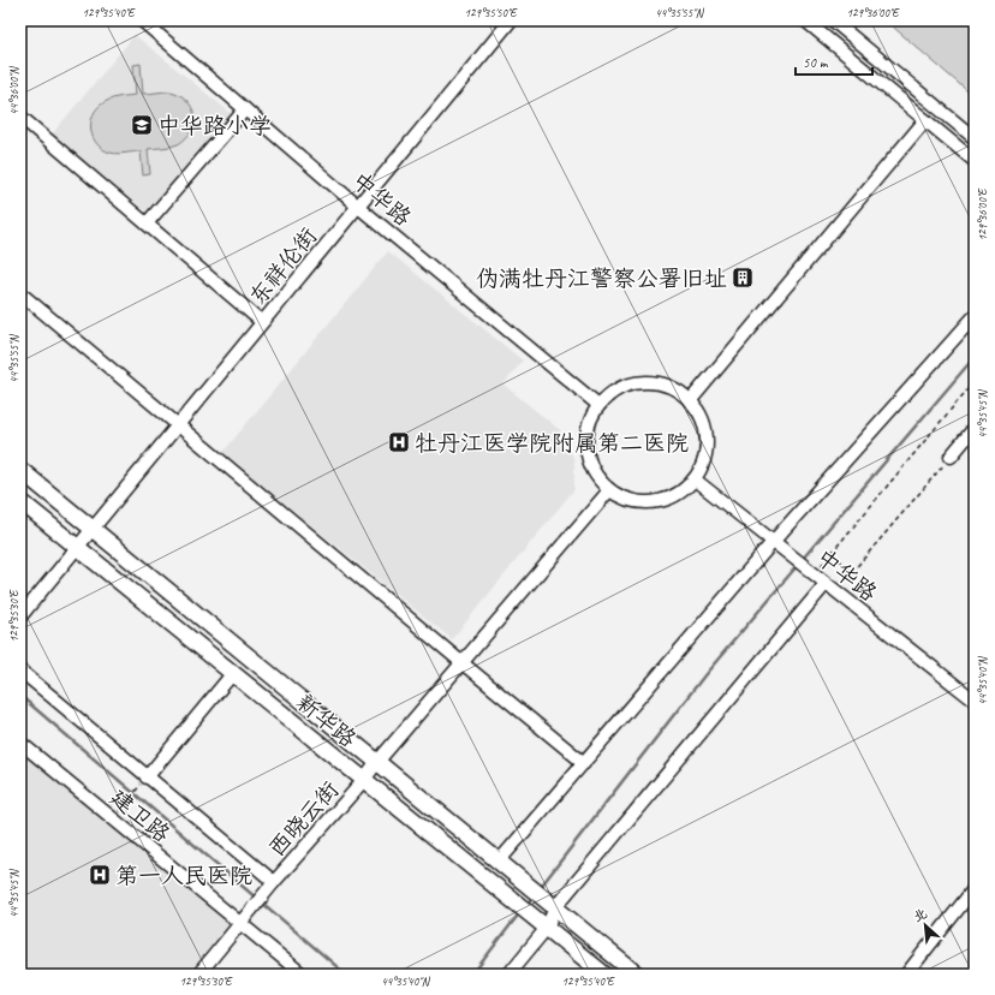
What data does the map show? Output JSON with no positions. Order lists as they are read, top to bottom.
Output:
{
  "streets": {
    "main road": ["新华路"],
    "street": [
      "中华路",
      "东祥伦街",
      "建卫路",
      "西晓云街"
    ]
  },
  "crossings": [
    ["中华路", "东祥伦街"],
    ["中华路", "西晓云街"],
    ["东祥伦街", "新华路"],
    ["新华路", "西晓云街"],
    ["建卫路", "西晓云街"]
  ],
  "places": {
    "school or university": ["中华路小学"],
    "building": ["伪满牡丹江警察公署旧址"],
    "hospital": ["牡丹江医学院附属第二医院", "第一人民医院"]
  },
  "scale_bar": "50 m",
  "north": "top left",
  "coordinates": [
    "129°35'40\"E",
    "129°35'50\"E",
    "44°35'55\"N",
    "129°36'00\"E",
    "44°36'00\"N",
    "44°35'45\"N",
    "129°35'30\"E",
    "44°35'40\"N"
  ]
}
